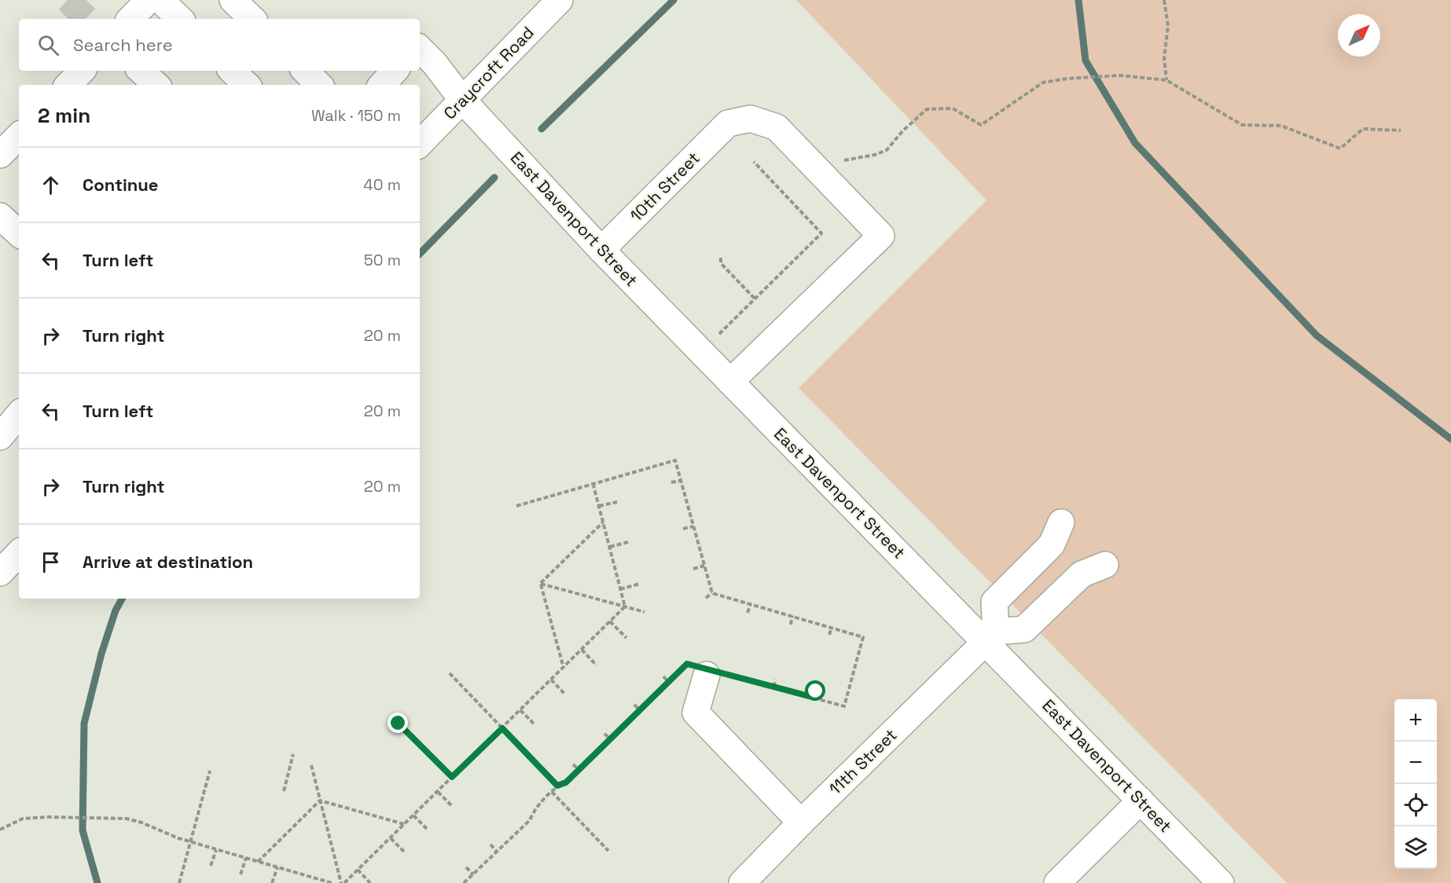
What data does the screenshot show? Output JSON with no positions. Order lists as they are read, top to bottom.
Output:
{
  "streets": {
    "street": [
      "Craycroft Road",
      "10th Street",
      "East Davenport Street",
      "11th Street"
    ]
  },
  "crossings": [
    ["Craycroft Road", "East Davenport Street"],
    ["10th Street", "East Davenport Street"],
    ["East Davenport Street", "11th Street"]
  ],
  "north": "top right",
  "page": {
    "search": "Search here",
    "heading": ["2 min", "Walk · 150 m"],
    "list": [
      ["Continue", "40 m"],
      ["Turn left", "50 m"],
      ["Turn right", "20 m"],
      ["Turn left", "20 m"],
      ["Turn right", "20 m"],
      "Arrive at destination"
    ],
    "map_buttons": ["+", "−"]
  }
}
